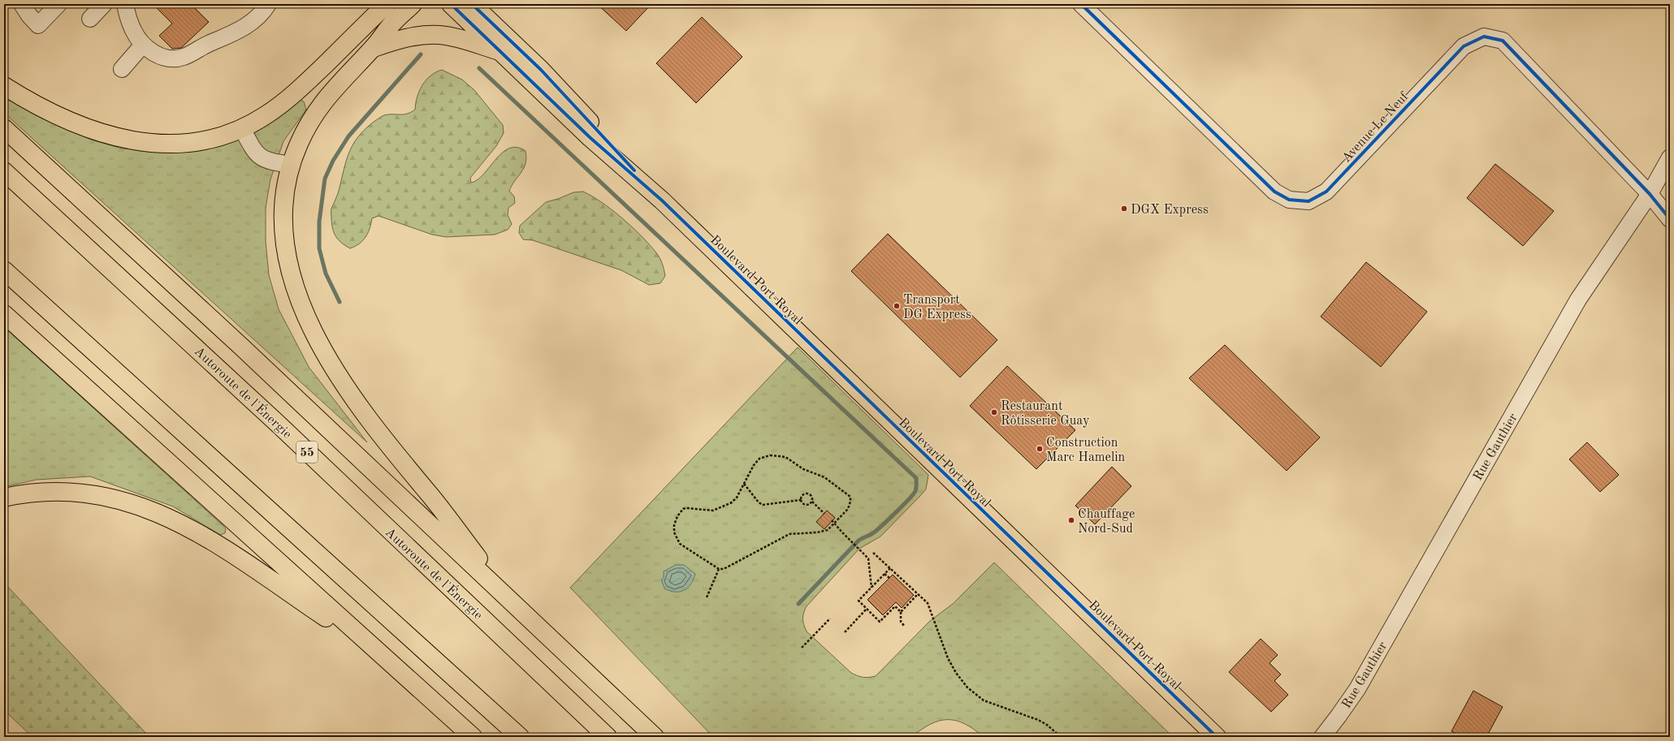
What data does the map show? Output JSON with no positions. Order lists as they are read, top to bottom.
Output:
{
  "streets": {
    "main road": ["Boulevard Port-Royal", "Autoroute de l'Énergie", "55"],
    "street": ["Avenue Le Neuf", "Rue Gauthier"]
  },
  "crossings": [
    ["Avenue Le Neuf", "Rue Gauthier"]
  ],
  "places": [
    "DGX Express",
    "Transport DG Express",
    "Restaurant Rôtisserie Guay",
    "Construction Marc Hamelin",
    "Chauffage Nord-Sud"
  ]
}
